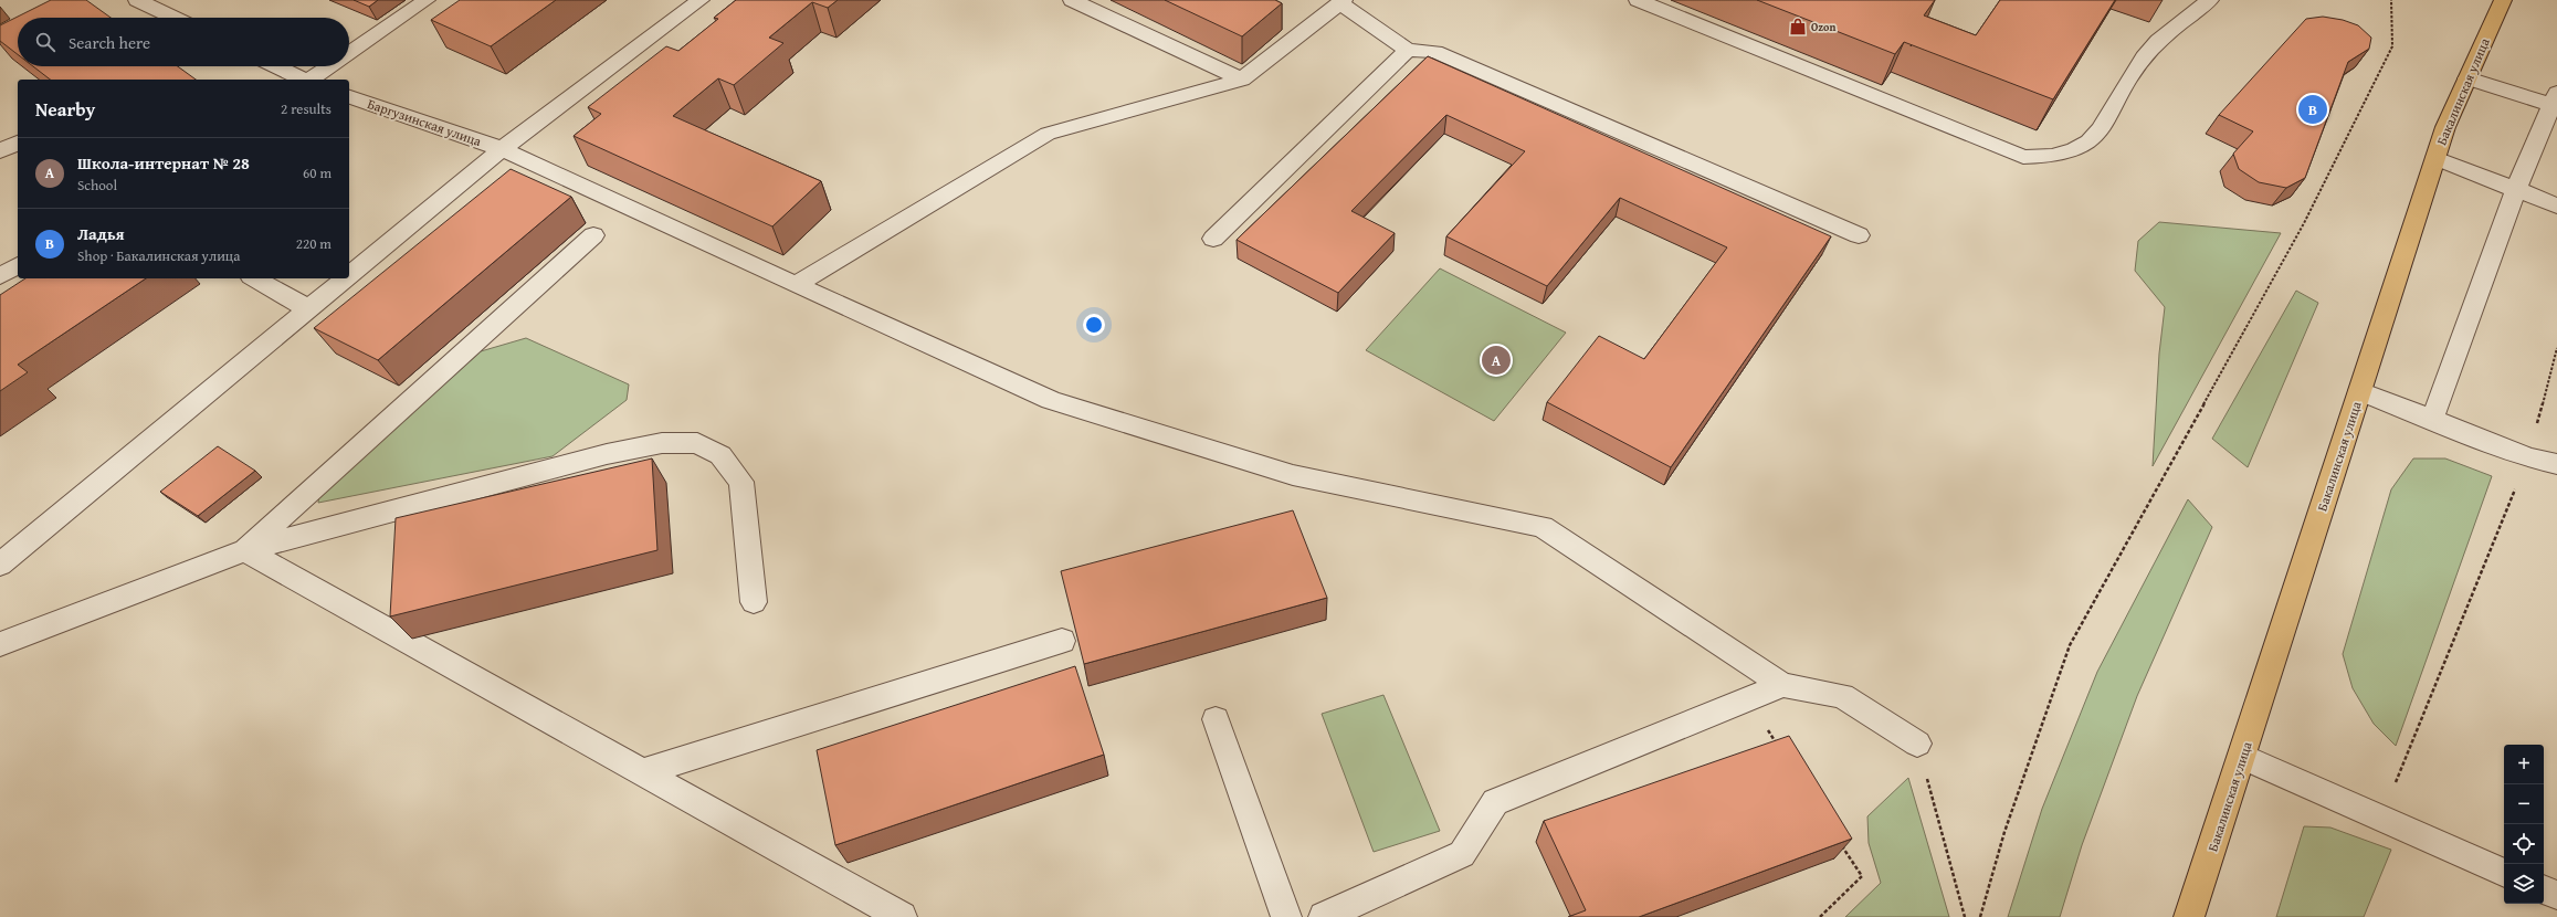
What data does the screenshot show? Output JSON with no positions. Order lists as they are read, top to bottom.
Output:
{
  "streets": {
    "main road": ["Бакалинская улица"],
    "street": ["Баргузинская улица"]
  },
  "places": {
    "shop": ["Ozon"]
  },
  "page": {
    "search": "Search here",
    "heading": ["Nearby", "2 results"],
    "pins": ["B", "A"],
    "list": [
      {
        "mark": "A",
        "name": "Школа-интернат № 28",
        "note": "School",
        "value": "60 m"
      },
      {
        "mark": "B",
        "name": "Ладья",
        "note": "Shop · Бакалинская улица",
        "value": "220 m"
      }
    ],
    "map_buttons": ["+", "−"]
  }
}
